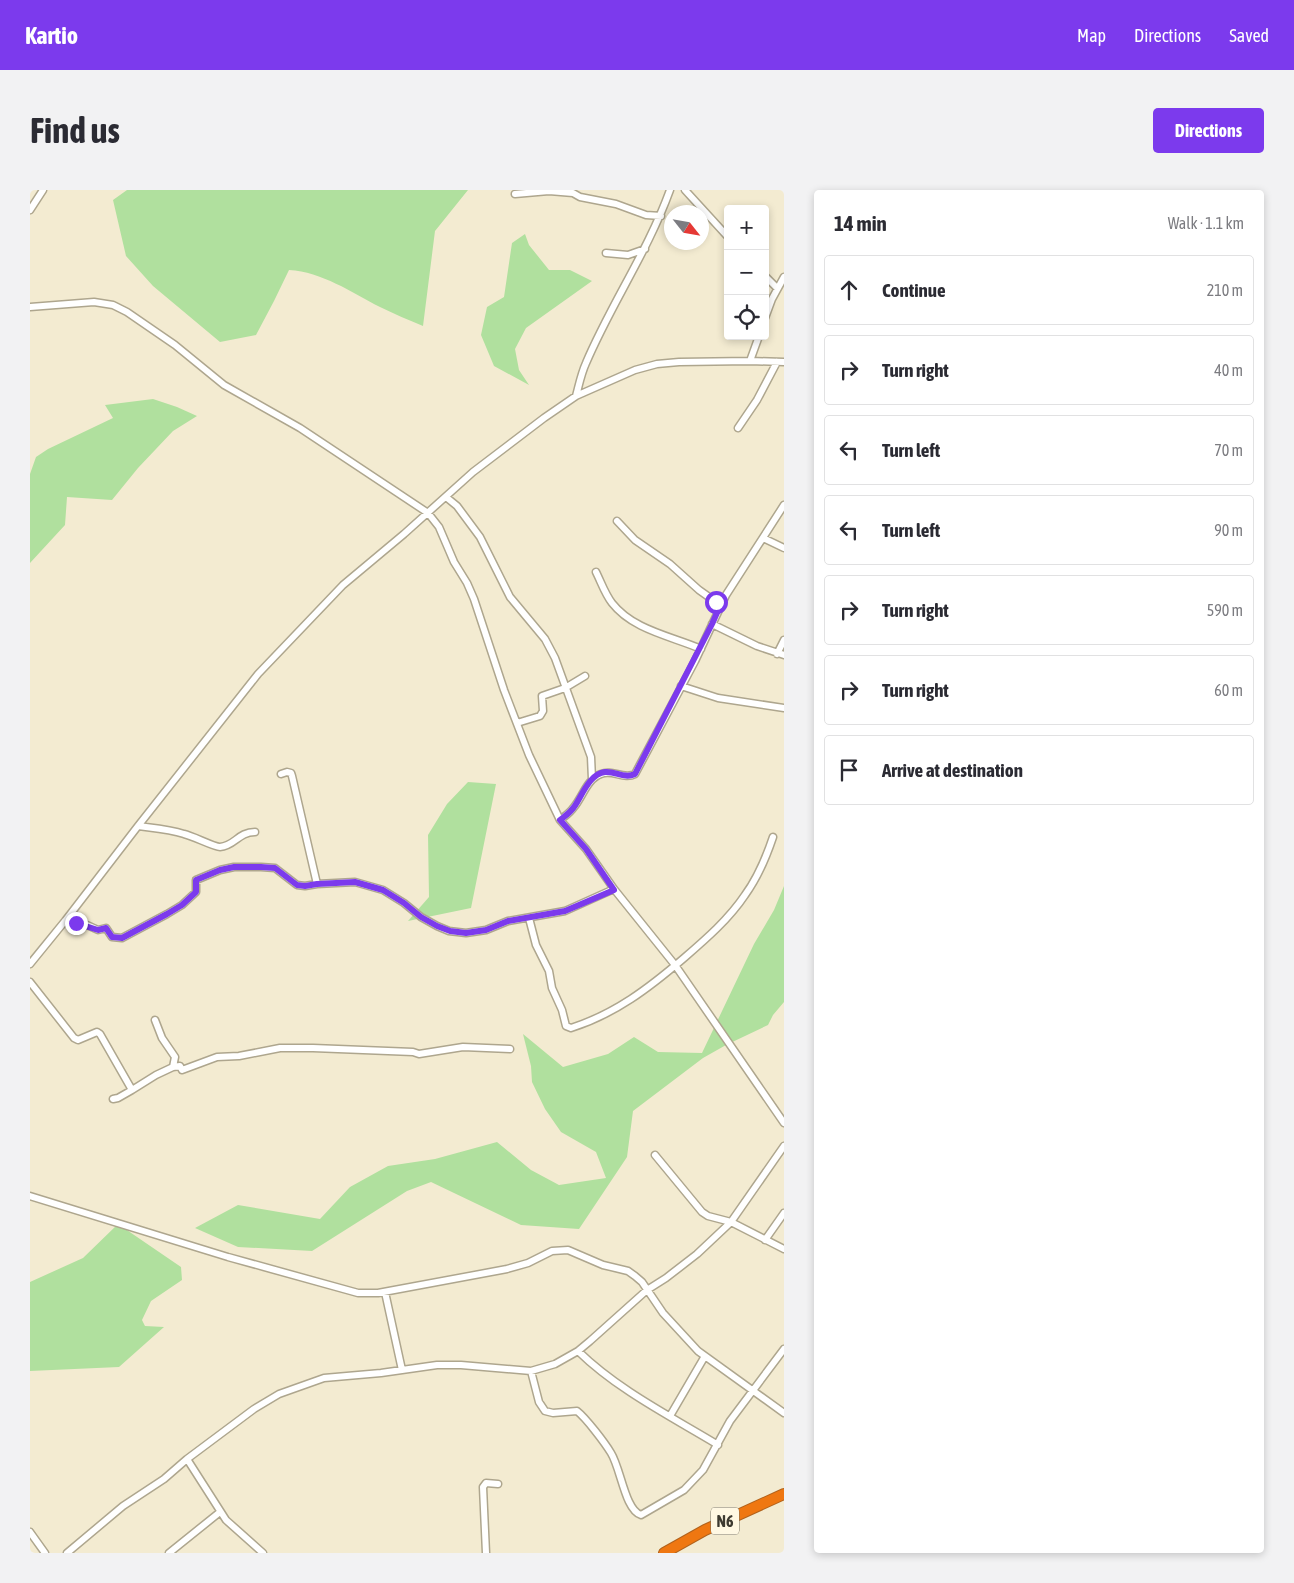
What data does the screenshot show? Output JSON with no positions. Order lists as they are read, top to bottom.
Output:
{
  "streets": {
    "highway": ["N6"]
  },
  "north": "bottom right",
  "page": {
    "header": "Kartio",
    "nav": ["Map", "Directions", "Saved"],
    "buttons": "Directions",
    "title": "Find us",
    "heading": ["14 min", "Walk · 1.1 km"],
    "map_buttons": ["+", "−"],
    "list": [
      ["Continue", "210 m"],
      ["Turn right", "40 m"],
      ["Turn left", "70 m"],
      ["Turn left", "90 m"],
      ["Turn right", "590 m"],
      ["Turn right", "60 m"],
      "Arrive at destination"
    ]
  }
}
